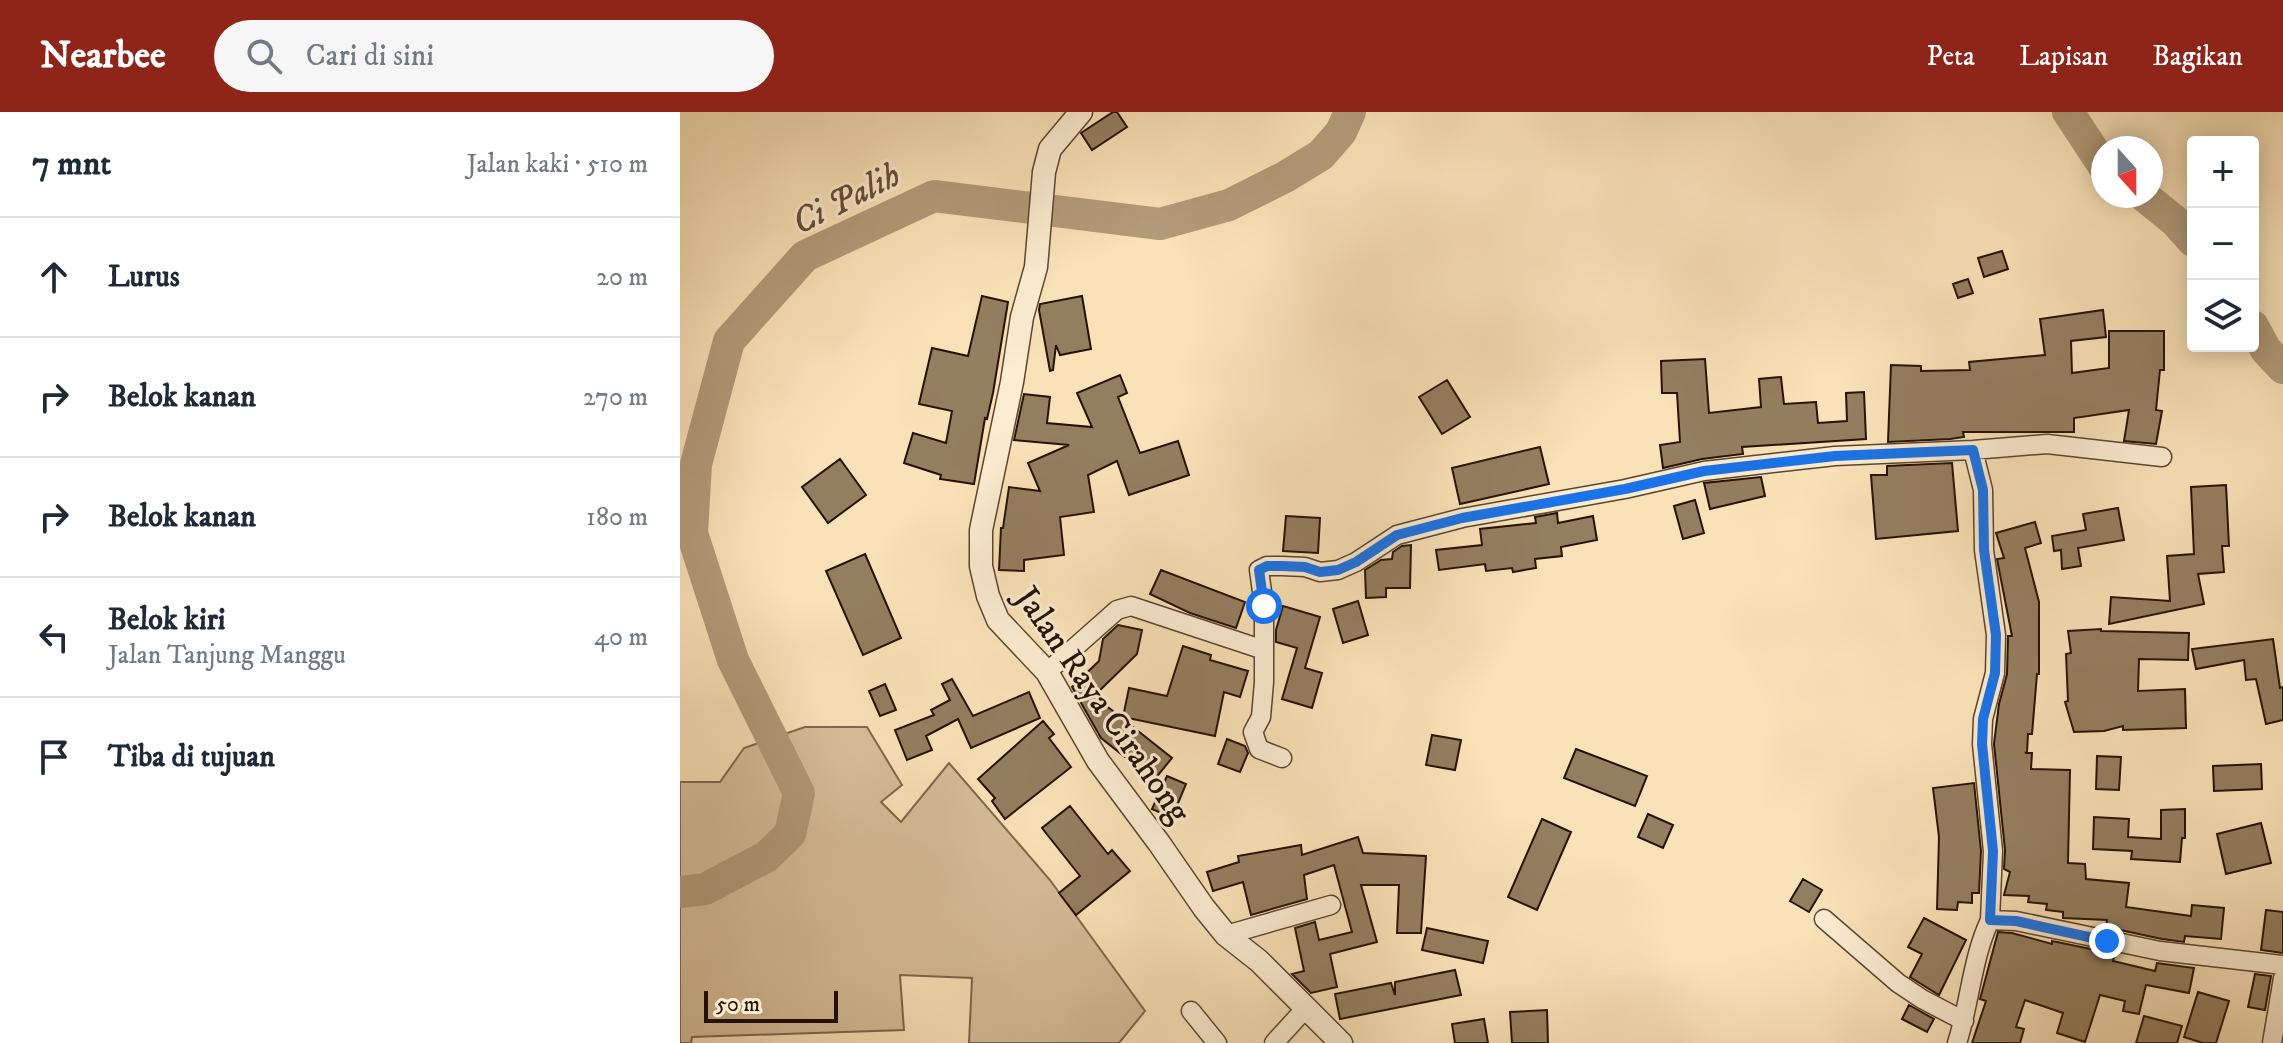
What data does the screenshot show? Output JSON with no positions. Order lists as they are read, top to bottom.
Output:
{
  "streets": {
    "street": ["Jalan Raya Cirahong"]
  },
  "water": ["Ci Palih"],
  "scale_bar": "50 m",
  "north": "bottom",
  "page": {
    "header": "Nearbee",
    "search": "Cari di sini",
    "nav": ["Peta", "Lapisan", "Bagikan"],
    "heading": ["7 mnt", "Jalan kaki · 510 m"],
    "map_buttons": ["+", "−"],
    "list": [
      ["Lurus", "20 m"],
      ["Belok kanan", "270 m"],
      ["Belok kanan", "180 m"],
      ["Belok kiri", "Jalan Tanjung Manggu", "40 m"],
      "Tiba di tujuan"
    ],
    "scale": "50 m"
  }
}
